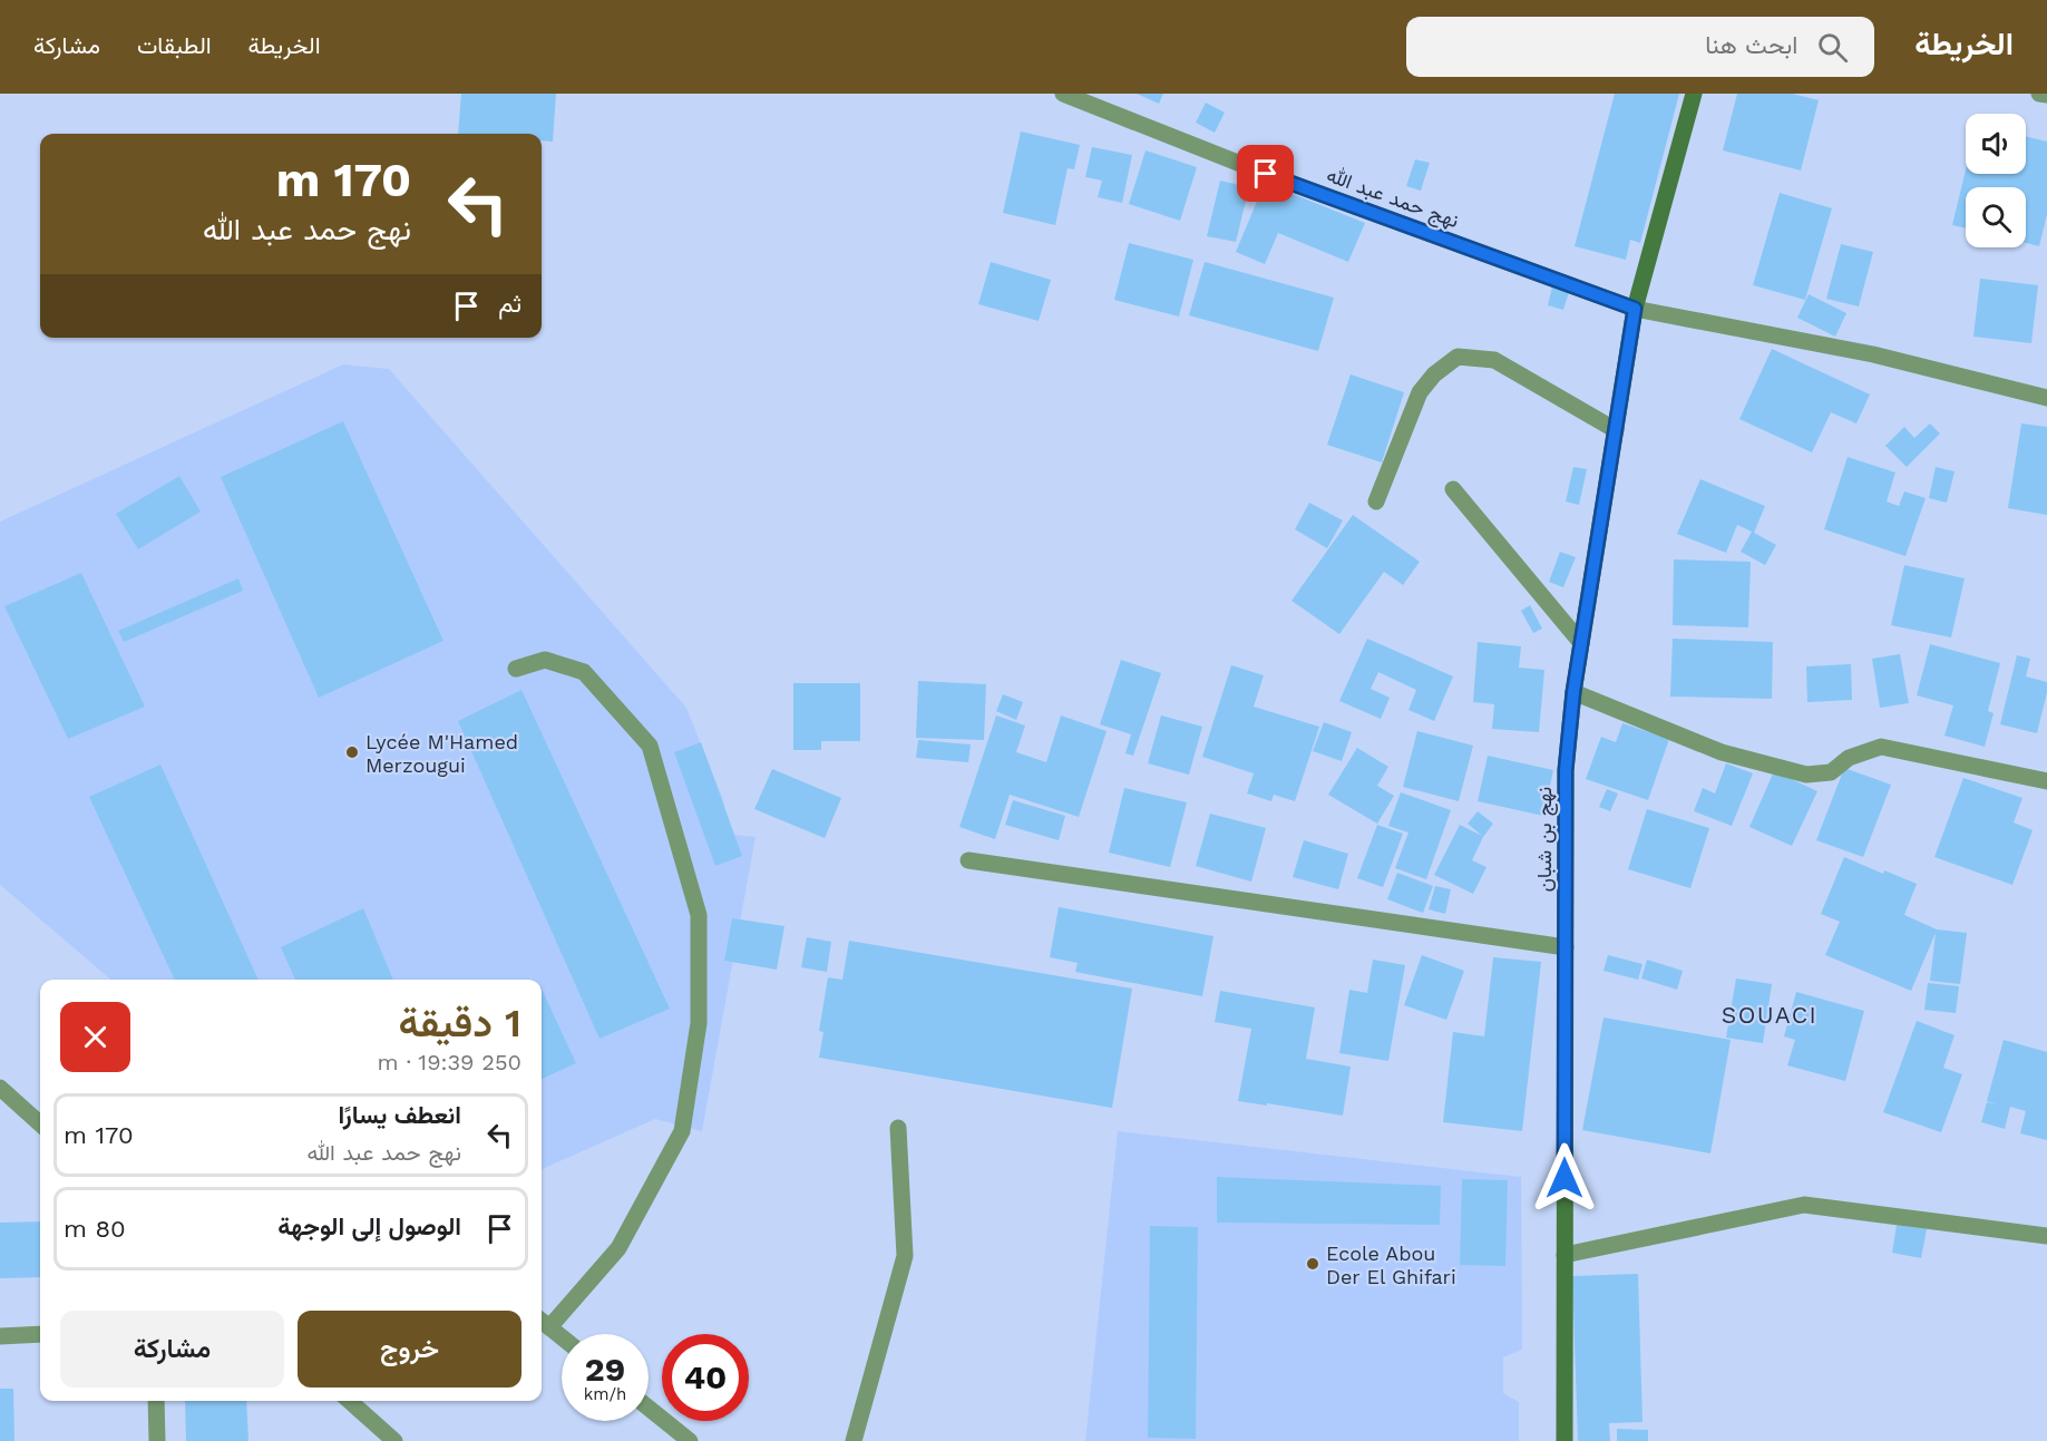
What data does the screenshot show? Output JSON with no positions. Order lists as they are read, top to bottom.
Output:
{
  "streets": {
    "street": ["نهج حمد عبد الله", "نهج بن شبان"]
  },
  "crossings": [
    ["نهج حمد عبد الله", "نهج بن شبان"]
  ],
  "districts": ["SOUACI"],
  "places": ["Lycée M'Hamed Merzougui", "Ecole Abou Der El Ghifari"],
  "page": {
    "header": "الخريطة",
    "search": "ابحث هنا",
    "nav": ["الخريطة", "الطبقات", "مشاركة"],
    "turn": ["170 m", "نهج حمد عبد الله"],
    "then": "ثم",
    "heading": ["1 دقيقة", "250 m · 19:39"],
    "list": [
      {
        "name": "انعطف يسارًا",
        "note": "نهج حمد عبد الله",
        "value": "170 m"
      },
      {
        "name": "الوصول إلى الوجهة",
        "value": "80 m"
      }
    ],
    "buttons": ["خروج", "مشاركة"],
    "speed": "29 km/h",
    "limit": "40"
  }
}
